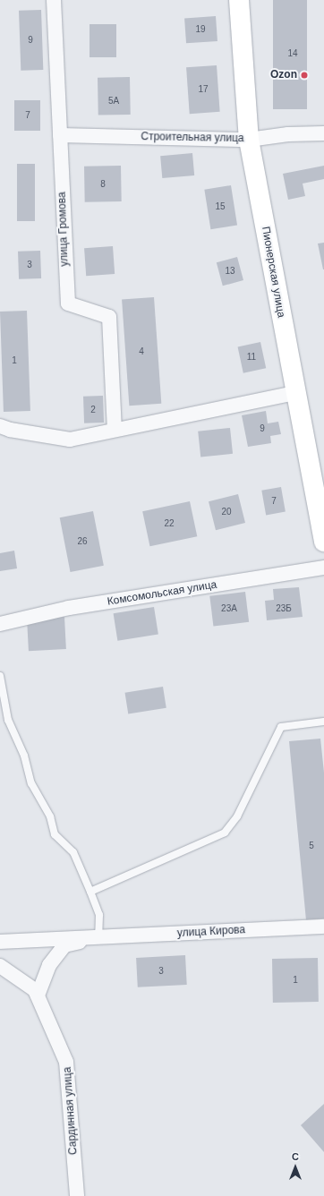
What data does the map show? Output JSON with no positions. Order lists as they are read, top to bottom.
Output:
{
  "streets": {
    "street": [
      "Строительная улица",
      "улица Громова",
      "Пионерская улица",
      "Комсомольская улица",
      "улица Кирова",
      "Сардинная улица"
    ]
  },
  "crossings": [
    ["Строительная улица", "улица Громова"],
    ["Строительная улица", "Пионерская улица"]
  ],
  "places": ["Ozon"],
  "house_numbers": [
    "19",
    "9",
    "14",
    "17",
    "5А",
    "7",
    "8",
    "15",
    "3",
    "13",
    "4",
    "11",
    "1",
    "2",
    "9",
    "7",
    "20",
    "22",
    "26",
    "23А",
    "23Б",
    "5",
    "3",
    "1"
  ],
  "north": "top"
}
